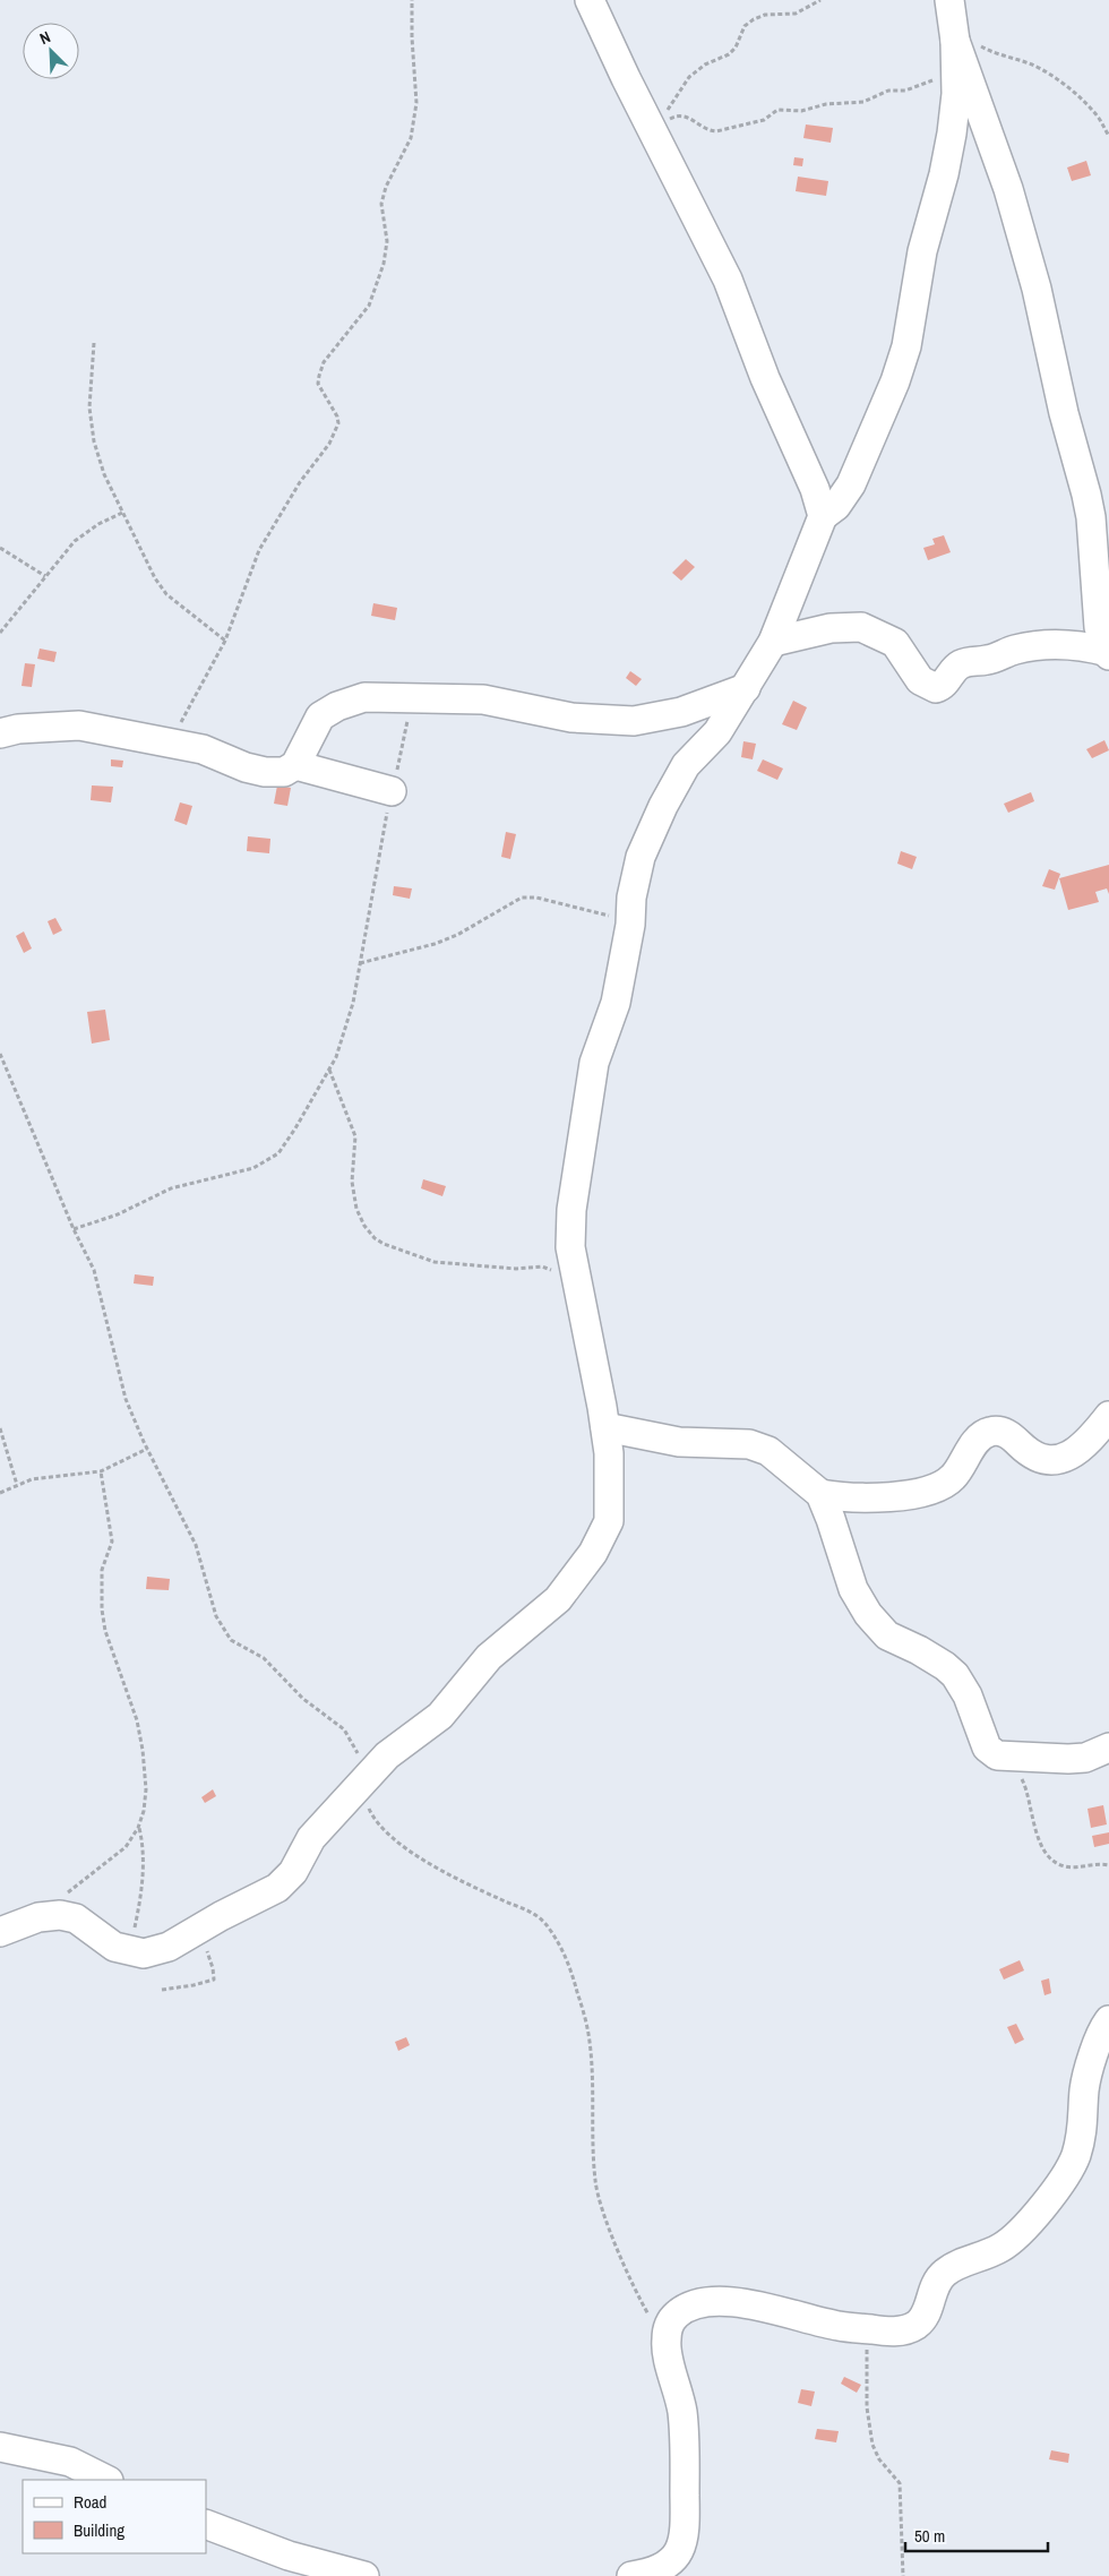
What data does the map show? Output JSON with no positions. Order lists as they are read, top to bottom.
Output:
{
  "legend": ["Road", "Building"],
  "scale_bar": "50 m",
  "north": "top left"
}
